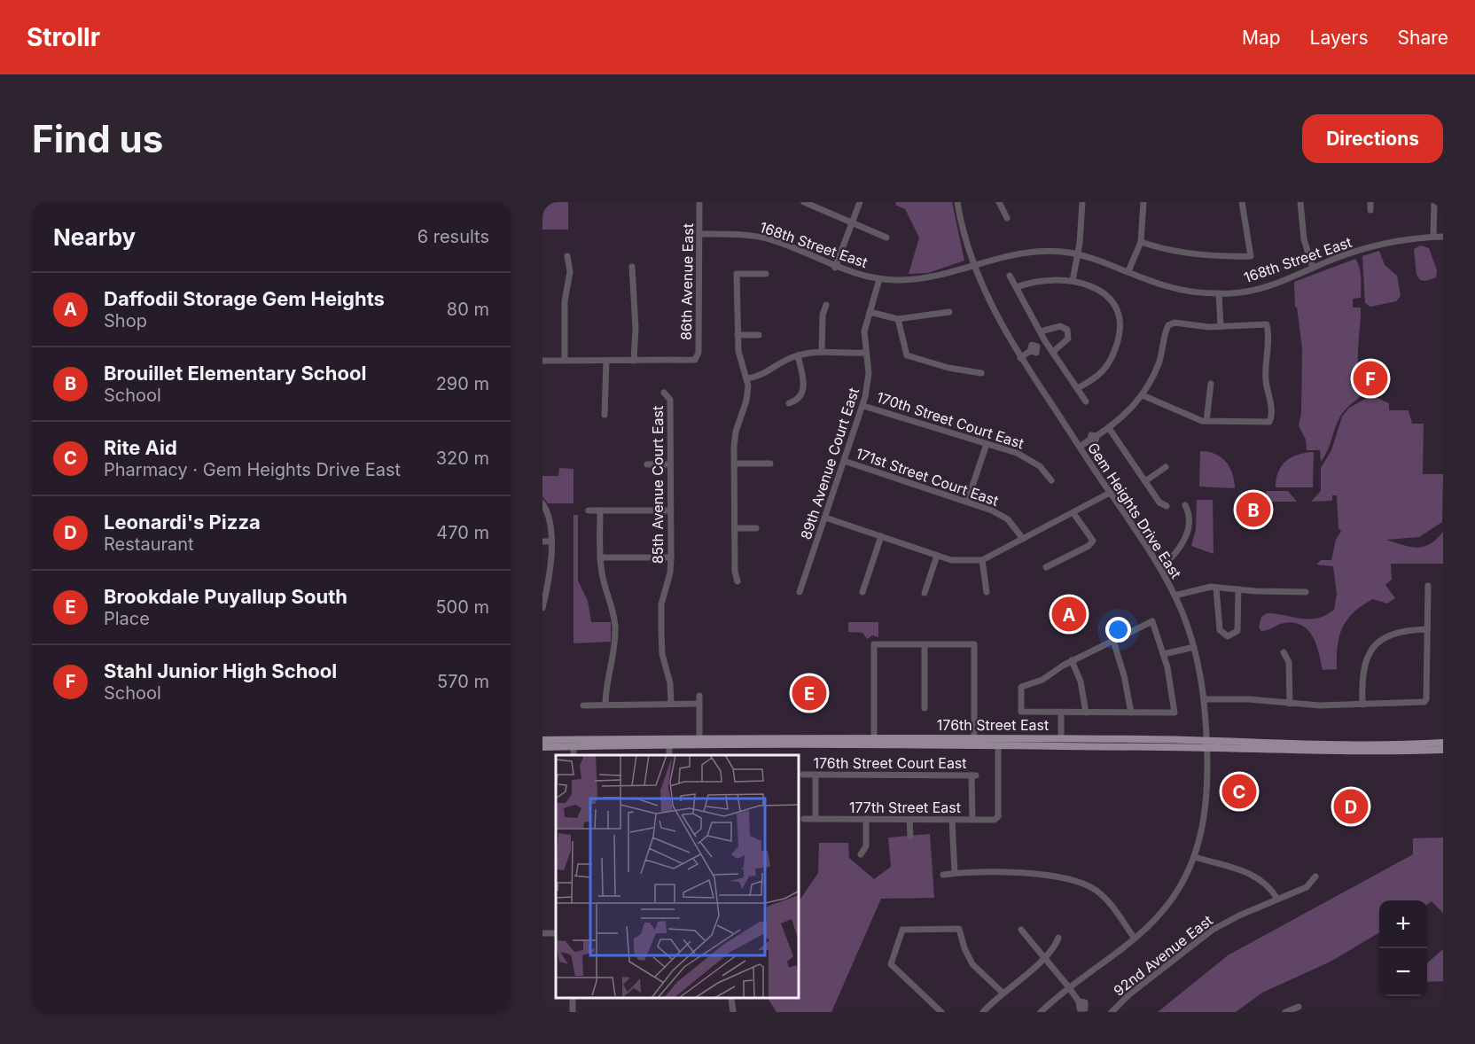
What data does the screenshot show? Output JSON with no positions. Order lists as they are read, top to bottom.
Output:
{
  "streets": {
    "main road": ["176th Street East"],
    "street": [
      "168th Street East",
      "86th Avenue East",
      "170th Street Court East",
      "89th Avenue Court East",
      "171st Street Court East",
      "85th Avenue Court East",
      "Gem Heights Drive East",
      "176th Street Court East",
      "177th Street East",
      "92nd Avenue East"
    ]
  },
  "crossings": [
    ["168th Street East", "86th Avenue East"],
    ["168th Street East", "89th Avenue Court East"],
    ["168th Street East", "Gem Heights Drive East"],
    ["170th Street Court East", "89th Avenue Court East"],
    ["89th Avenue Court East", "171st Street Court East"],
    ["Gem Heights Drive East", "176th Street East"],
    ["176th Street East", "177th Street East"],
    ["176th Street Court East", "177th Street East"]
  ],
  "page": {
    "header": "Strollr",
    "nav": ["Map", "Layers", "Share"],
    "buttons": "Directions",
    "title": "Find us",
    "heading": ["Nearby", "6 results"],
    "list": [
      {
        "mark": "A",
        "name": "Daffodil Storage Gem Heights",
        "note": "Shop",
        "value": "80 m"
      },
      {
        "mark": "B",
        "name": "Brouillet Elementary School",
        "note": "School",
        "value": "290 m"
      },
      {
        "mark": "C",
        "name": "Rite Aid",
        "note": "Pharmacy · Gem Heights Drive East",
        "value": "320 m"
      },
      {
        "mark": "D",
        "name": "Leonardi's Pizza",
        "note": "Restaurant",
        "value": "470 m"
      },
      {
        "mark": "E",
        "name": "Brookdale Puyallup South",
        "note": "Place",
        "value": "500 m"
      },
      {
        "mark": "F",
        "name": "Stahl Junior High School",
        "note": "School",
        "value": "570 m"
      }
    ],
    "pins": [
      "F",
      "B",
      "A",
      "E",
      "C",
      "D"
    ],
    "map_buttons": ["+", "−"]
  }
}
